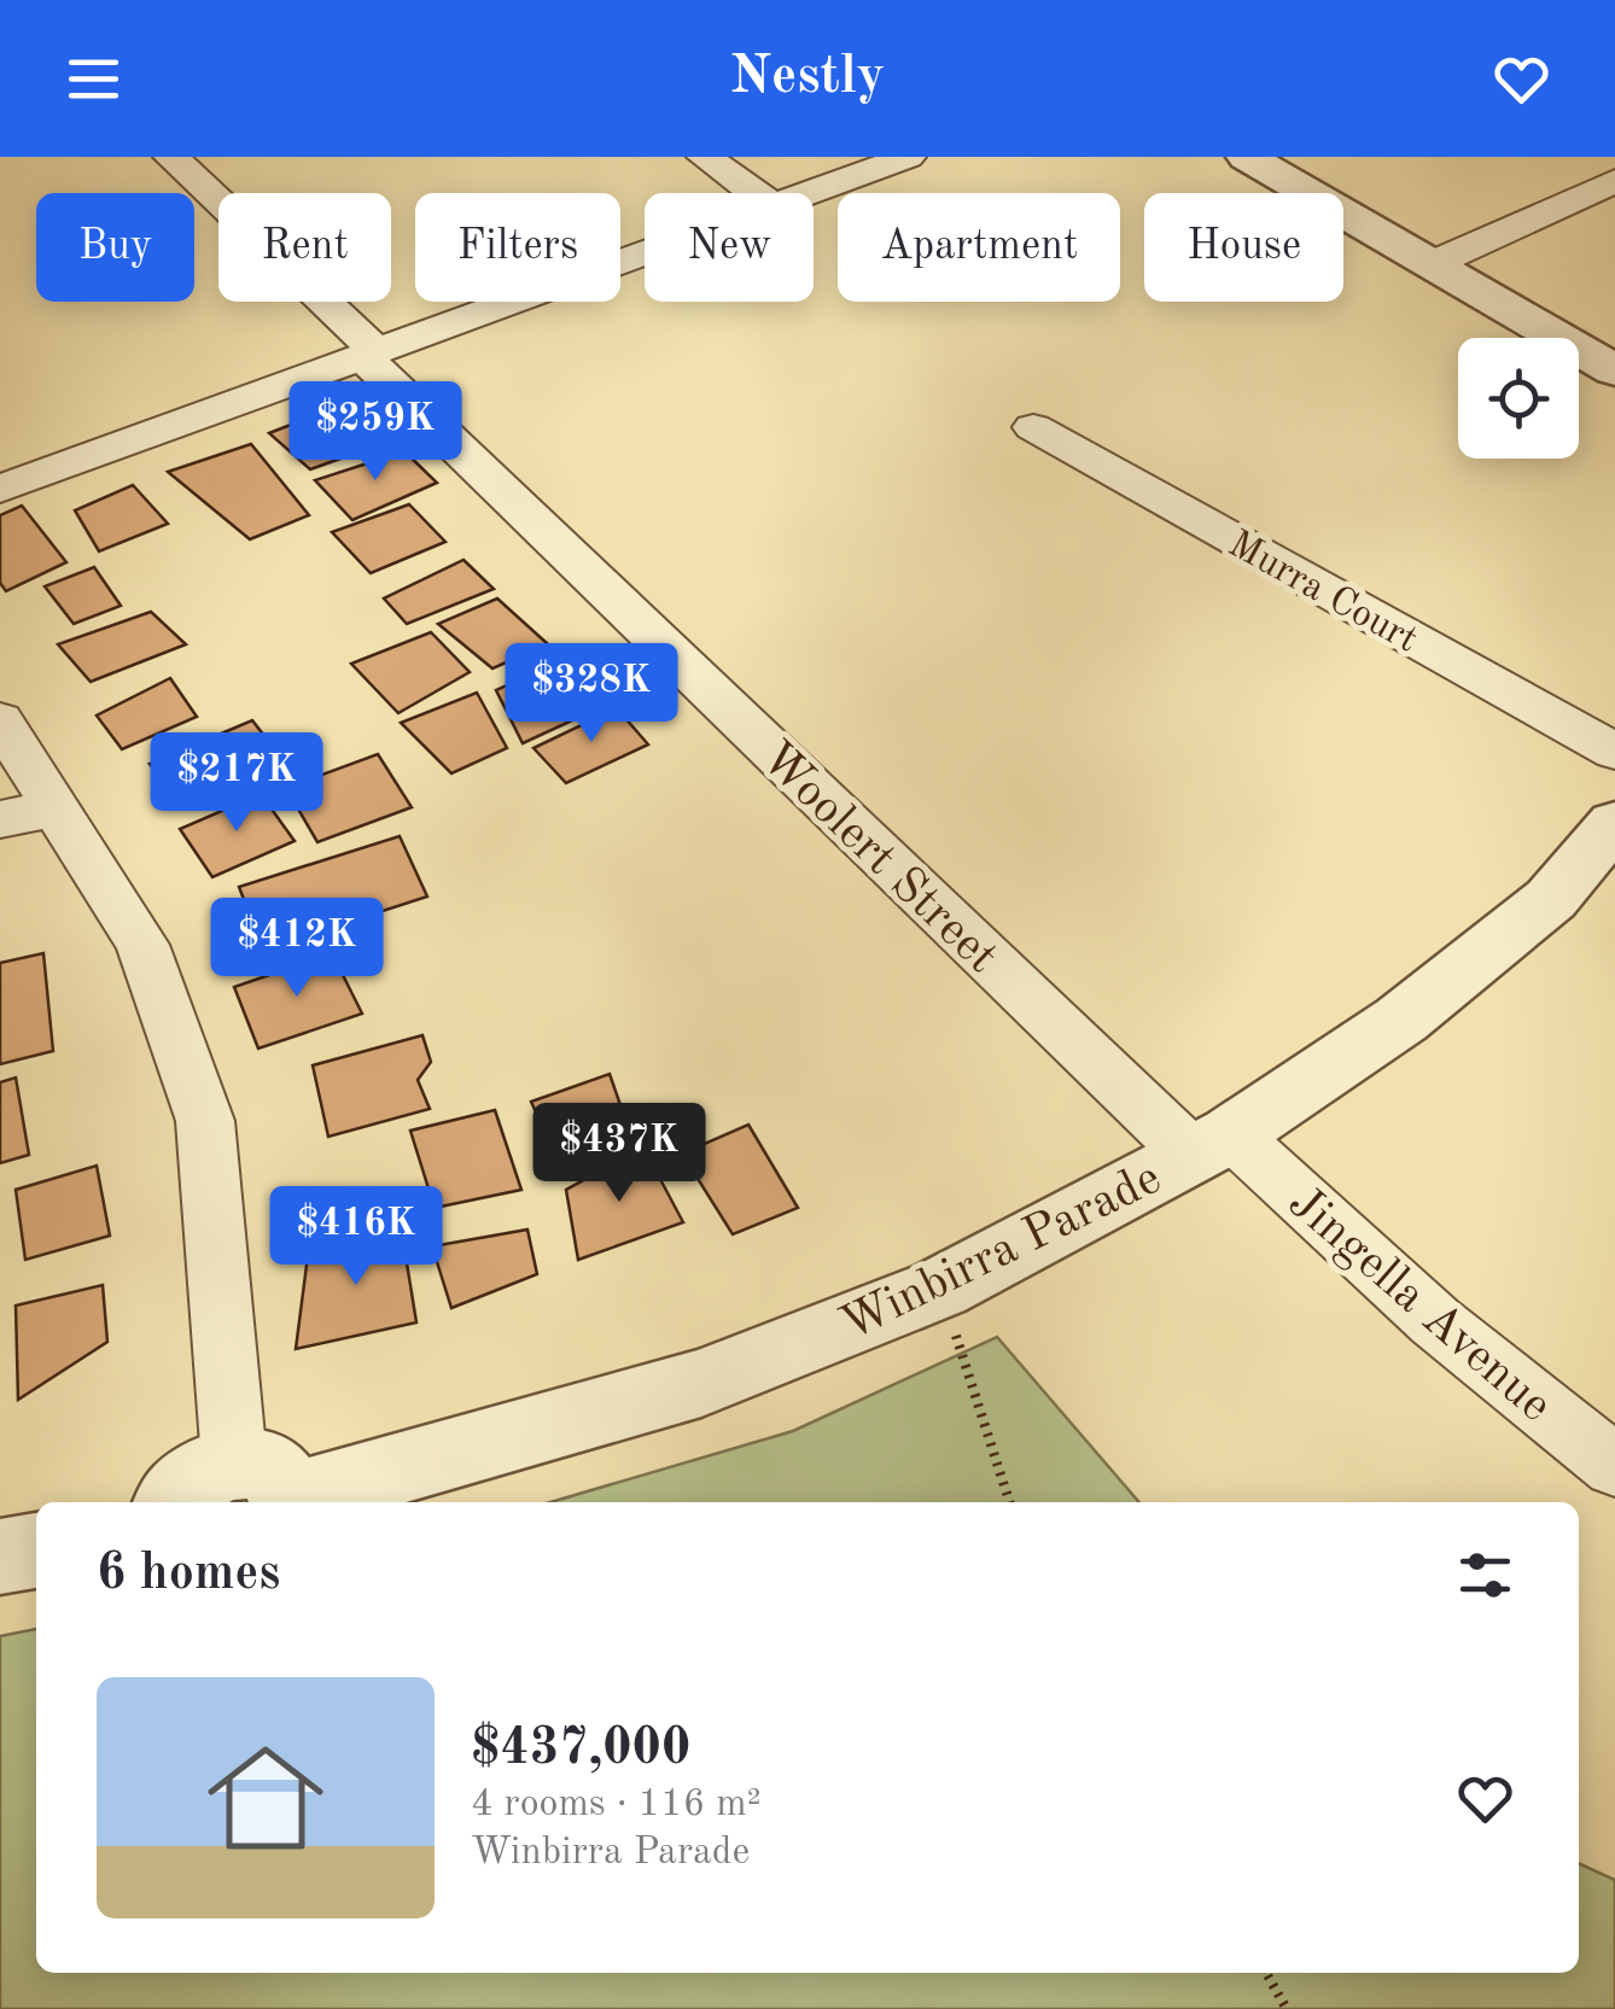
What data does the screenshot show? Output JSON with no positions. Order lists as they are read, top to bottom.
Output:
{
  "streets": {
    "street": [
      "Murra Court",
      "Woolert Street",
      "Winbirra Parade",
      "Jingella Avenue"
    ]
  },
  "crossings": [
    ["Woolert Street", "Winbirra Parade"],
    ["Woolert Street", "Jingella Avenue"],
    ["Winbirra Parade", "Jingella Avenue"]
  ],
  "page": {
    "header": "Nestly",
    "chip": [
      "Buy",
      "Rent",
      "Filters",
      "New",
      "Apartment",
      "House"
    ],
    "price": [
      "$259K",
      "$328K",
      "$217K",
      "$412K",
      "$437K",
      "$416K"
    ],
    "heading": "6 homes",
    "list": [
      {
        "name": "$437,000",
        "note": "4 rooms · 116 m² · Winbirra Parade"
      }
    ]
  }
}
